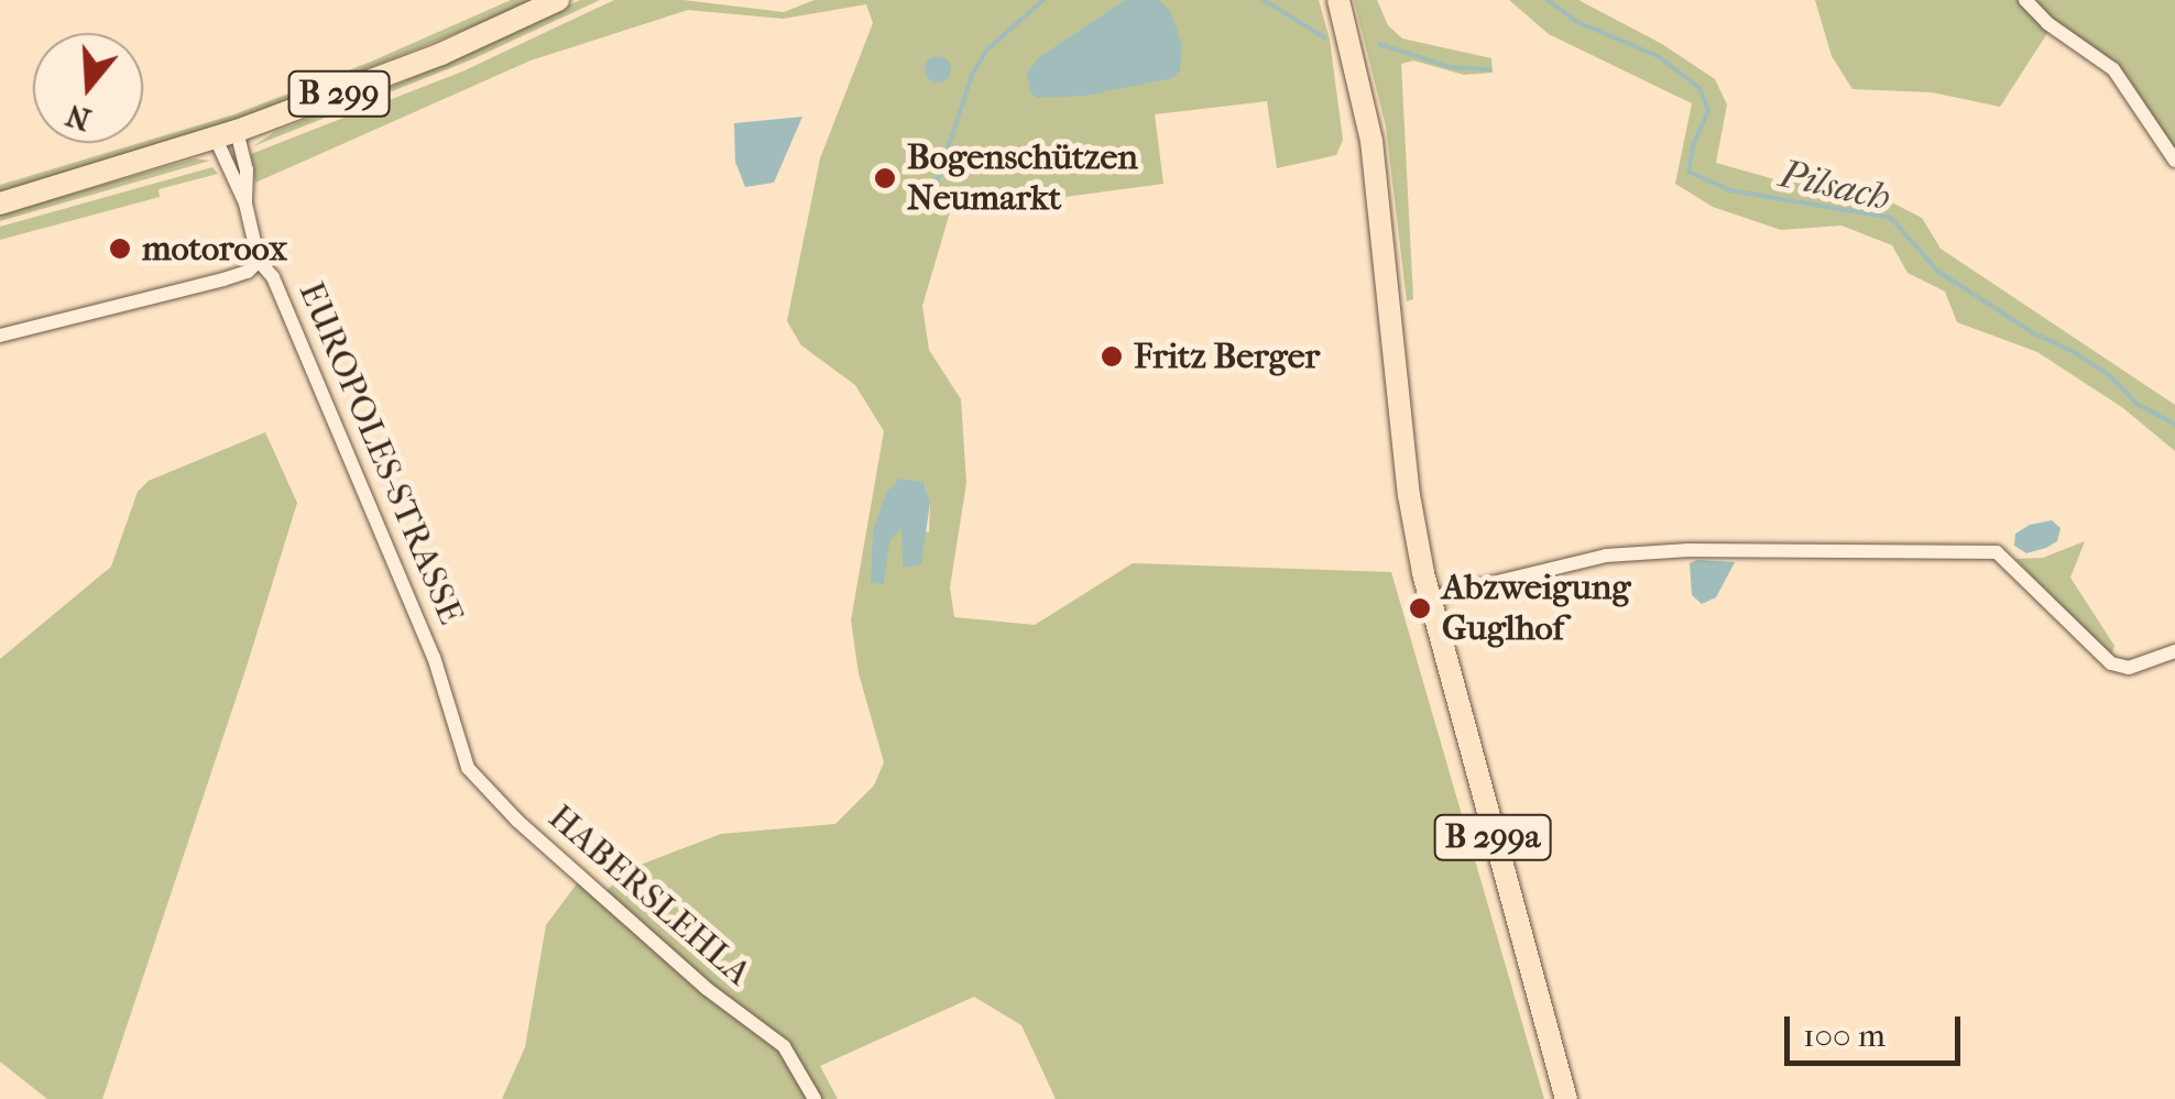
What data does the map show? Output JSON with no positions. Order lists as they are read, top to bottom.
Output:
{
  "streets": {
    "main road": ["B 299", "B 299a"],
    "street": ["EUROPOLES-STRASSE", "HABERSLEHLA"]
  },
  "crossings": [
    ["B 299", "EUROPOLES-STRASSE"],
    ["EUROPOLES-STRASSE", "HABERSLEHLA"]
  ],
  "water": ["Pilsach"],
  "places": [
    "Bogenschützen Neumarkt",
    "motoroox",
    "Fritz Berger",
    "Abzweigung Guglhof"
  ],
  "scale_bar": "100 m",
  "north": "bottom"
}
